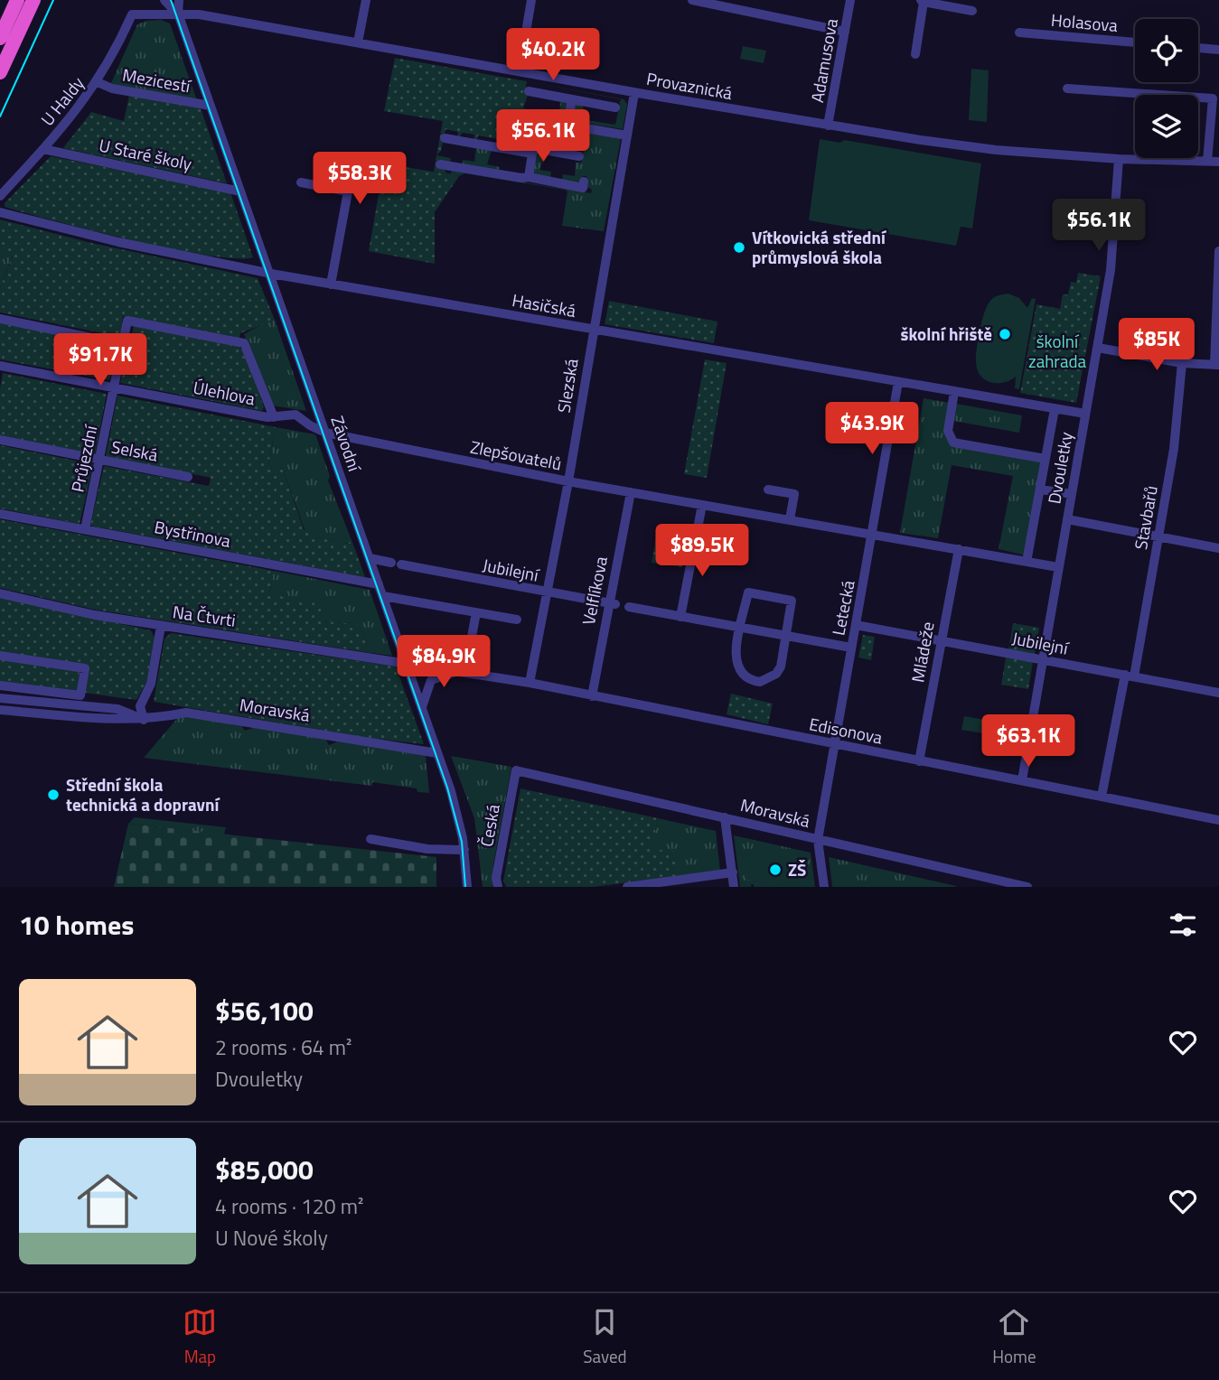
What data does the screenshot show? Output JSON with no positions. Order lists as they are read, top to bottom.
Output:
{
  "streets": {
    "street": [
      "Holasova",
      "Adamusova",
      "Mezicestí",
      "Provaznická",
      "U Haldy",
      "U Staré školy",
      "Hasičská",
      "Slezská",
      "Úlehlova",
      "Závodní",
      "Selská",
      "Zlepšovatelů",
      "Průjezdní",
      "Dvouletky",
      "Stavbařů",
      "Bystřinova",
      "Jubilejní",
      "Velflíkova",
      "Letecká",
      "Na Čtvrti",
      "Mládeže",
      "Moravská",
      "Edisonova",
      "Česká"
    ]
  },
  "crossings": [
    ["Adamusova", "Provaznická"],
    ["Mezicestí", "U Haldy"],
    ["Mezicestí", "Závodní"],
    ["Provaznická", "U Haldy"],
    ["Provaznická", "Slezská"],
    ["Provaznická", "Závodní"],
    ["Provaznická", "Dvouletky"],
    ["U Haldy", "U Staré školy"],
    ["U Staré školy", "Závodní"],
    ["Hasičská", "Slezská"],
    ["Hasičská", "Závodní"],
    ["Hasičská", "Dvouletky"],
    ["Hasičská", "Letecká"],
    ["Slezská", "Zlepšovatelů"],
    ["Slezská", "Jubilejní"],
    ["Slezská", "Edisonova"],
    ["Úlehlova", "Závodní"],
    ["Úlehlova", "Zlepšovatelů"],
    ["Úlehlova", "Průjezdní"],
    ["Závodní", "Zlepšovatelů"],
    ["Závodní", "Bystřinova"],
    ["Závodní", "Jubilejní"],
    ["Závodní", "Na Čtvrti"],
    ["Závodní", "Moravská"],
    ["Závodní", "Edisonova"],
    ["Selská", "Průjezdní"],
    ["Zlepšovatelů", "Dvouletky"],
    ["Zlepšovatelů", "Velflíkova"],
    ["Zlepšovatelů", "Letecká"],
    ["Zlepšovatelů", "Mládeže"],
    ["Průjezdní", "Bystřinova"],
    ["Dvouletky", "Jubilejní"],
    ["Dvouletky", "Edisonova"],
    ["Stavbařů", "Jubilejní"],
    ["Stavbařů", "Edisonova"],
    ["Jubilejní", "Velflíkova"],
    ["Jubilejní", "Letecká"],
    ["Jubilejní", "Mládeže"],
    ["Velflíkova", "Edisonova"],
    ["Letecká", "Moravská"],
    ["Letecká", "Edisonova"],
    ["Na Čtvrti", "Edisonova"],
    ["Mládeže", "Edisonova"],
    ["Moravská", "Česká"]
  ],
  "parks": ["školní zahrada"],
  "places": [
    "Vítkovická střední průmyslová škola",
    "školní hřiště",
    "Střední škola technická a dopravní",
    "ZŠ"
  ],
  "page": {
    "price": [
      "$40.2K",
      "$56.1K",
      "$58.3K",
      "$56.1K",
      "$85K",
      "$91.7K",
      "$43.9K",
      "$89.5K",
      "$84.9K",
      "$63.1K"
    ],
    "heading": "10 homes",
    "list": [
      {
        "name": "$56,100",
        "note": "2 rooms · 64 m² · Dvouletky"
      },
      {
        "name": "$85,000",
        "note": "4 rooms · 120 m² · U Nové školy"
      }
    ],
    "tabs": ["Map", "Saved", "Home"]
  }
}
